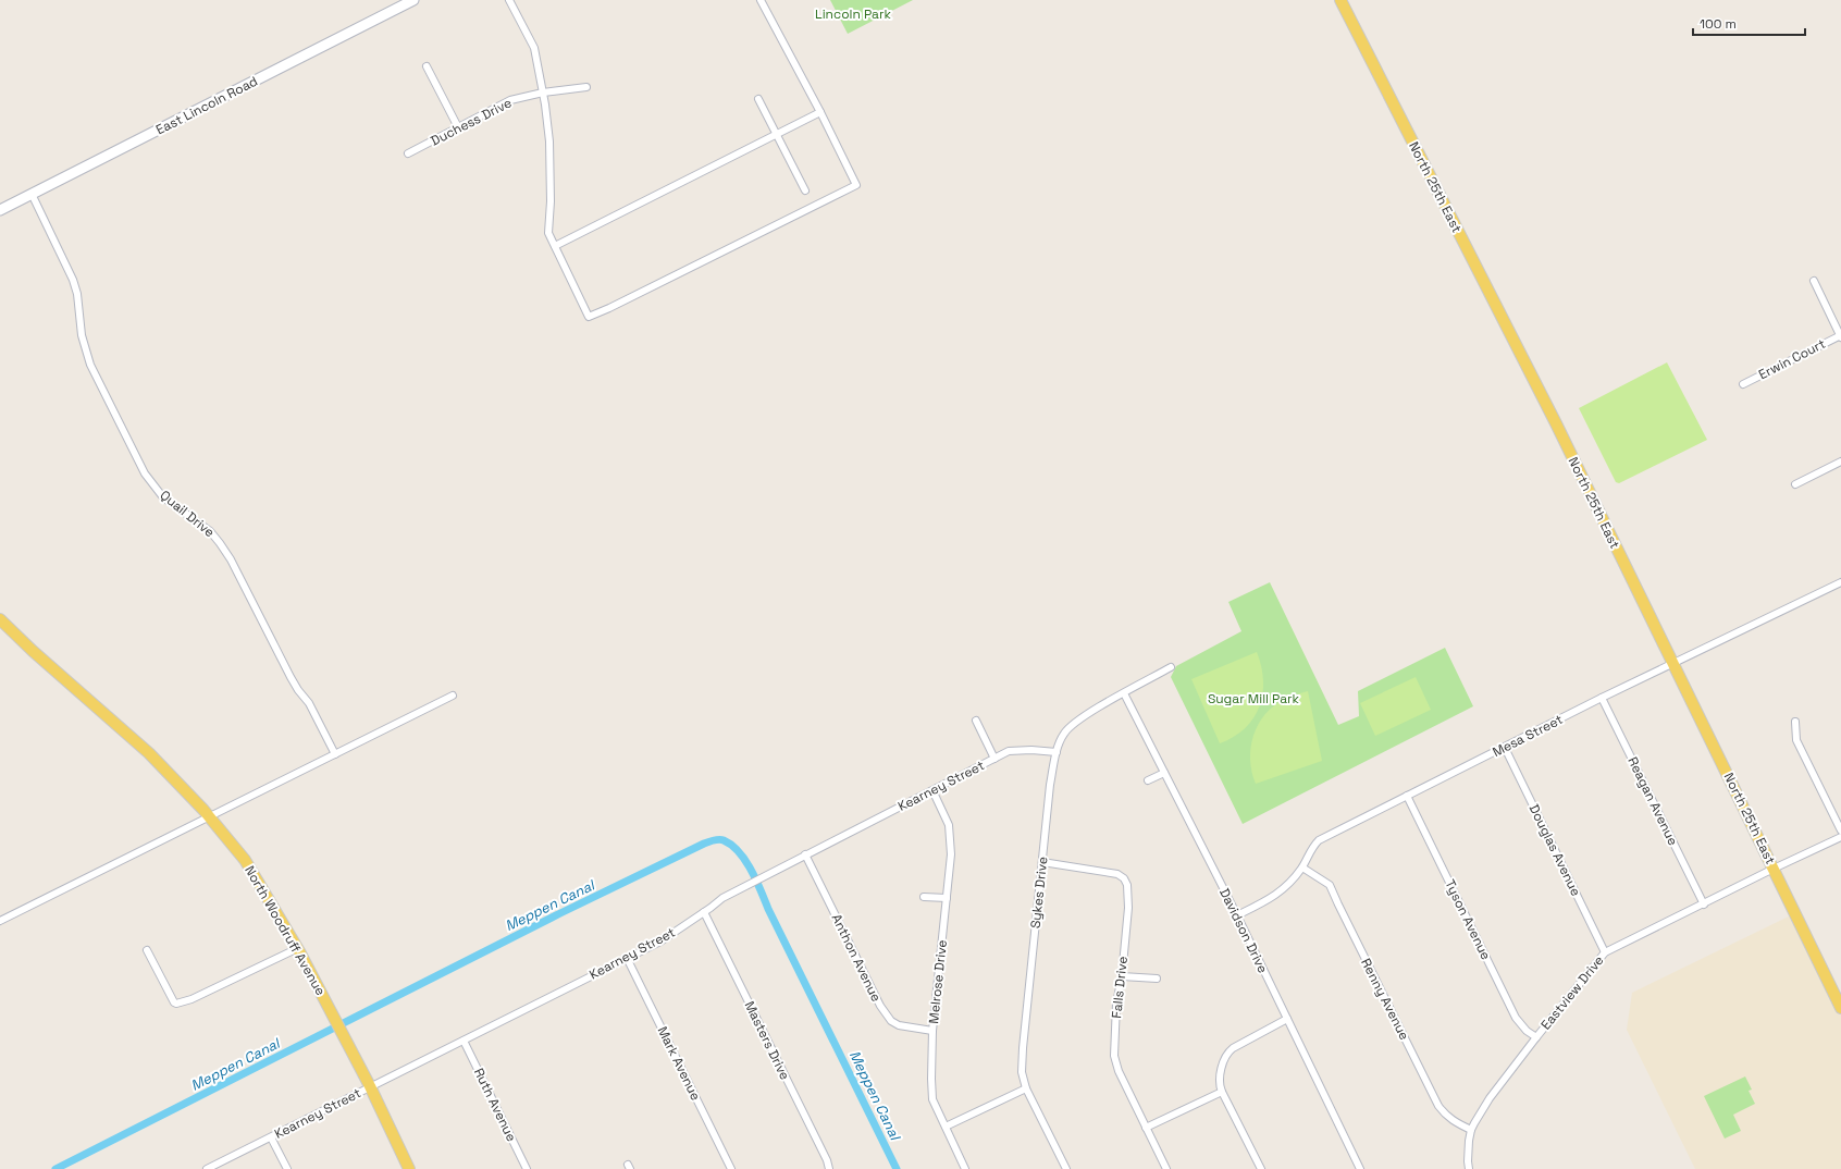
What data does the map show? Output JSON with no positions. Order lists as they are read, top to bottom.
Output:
{
  "streets": {
    "main road": ["East Lincoln Road", "North 25th East", "North Woodruff Avenue"],
    "street": [
      "Duchess Drive",
      "Erwin Court",
      "Quail Drive",
      "Mesa Street",
      "Kearney Street",
      "Reagan Avenue",
      "Douglas Avenue",
      "Sykes Drive",
      "Tyson Avenue",
      "Davidson Drive",
      "Anthon Avenue",
      "Melrose Drive",
      "Falls Drive",
      "Eastview Drive",
      "Renny Avenue",
      "Masters Drive",
      "Mark Avenue",
      "Ruth Avenue"
    ]
  },
  "crossings": [
    ["East Lincoln Road", "Quail Drive"],
    ["North 25th East", "Mesa Street"],
    ["North 25th East", "Eastview Drive"],
    ["Mesa Street", "Reagan Avenue"],
    ["Mesa Street", "Douglas Avenue"],
    ["Mesa Street", "Tyson Avenue"],
    ["Mesa Street", "Davidson Drive"],
    ["Mesa Street", "Renny Avenue"],
    ["Kearney Street", "Sykes Drive"],
    ["Kearney Street", "North Woodruff Avenue"],
    ["Kearney Street", "Anthon Avenue"],
    ["Kearney Street", "Melrose Drive"],
    ["Kearney Street", "Masters Drive"],
    ["Kearney Street", "Mark Avenue"],
    ["Kearney Street", "Ruth Avenue"],
    ["Reagan Avenue", "Eastview Drive"],
    ["Douglas Avenue", "Eastview Drive"],
    ["Sykes Drive", "Davidson Drive"],
    ["Sykes Drive", "Falls Drive"],
    ["Tyson Avenue", "Eastview Drive"],
    ["Anthon Avenue", "Melrose Drive"],
    ["Eastview Drive", "Renny Avenue"]
  ],
  "water": ["Meppen Canal"],
  "parks": ["Lincoln Park", "Sugar Mill Park"],
  "scale_bar": "100 m"
}
